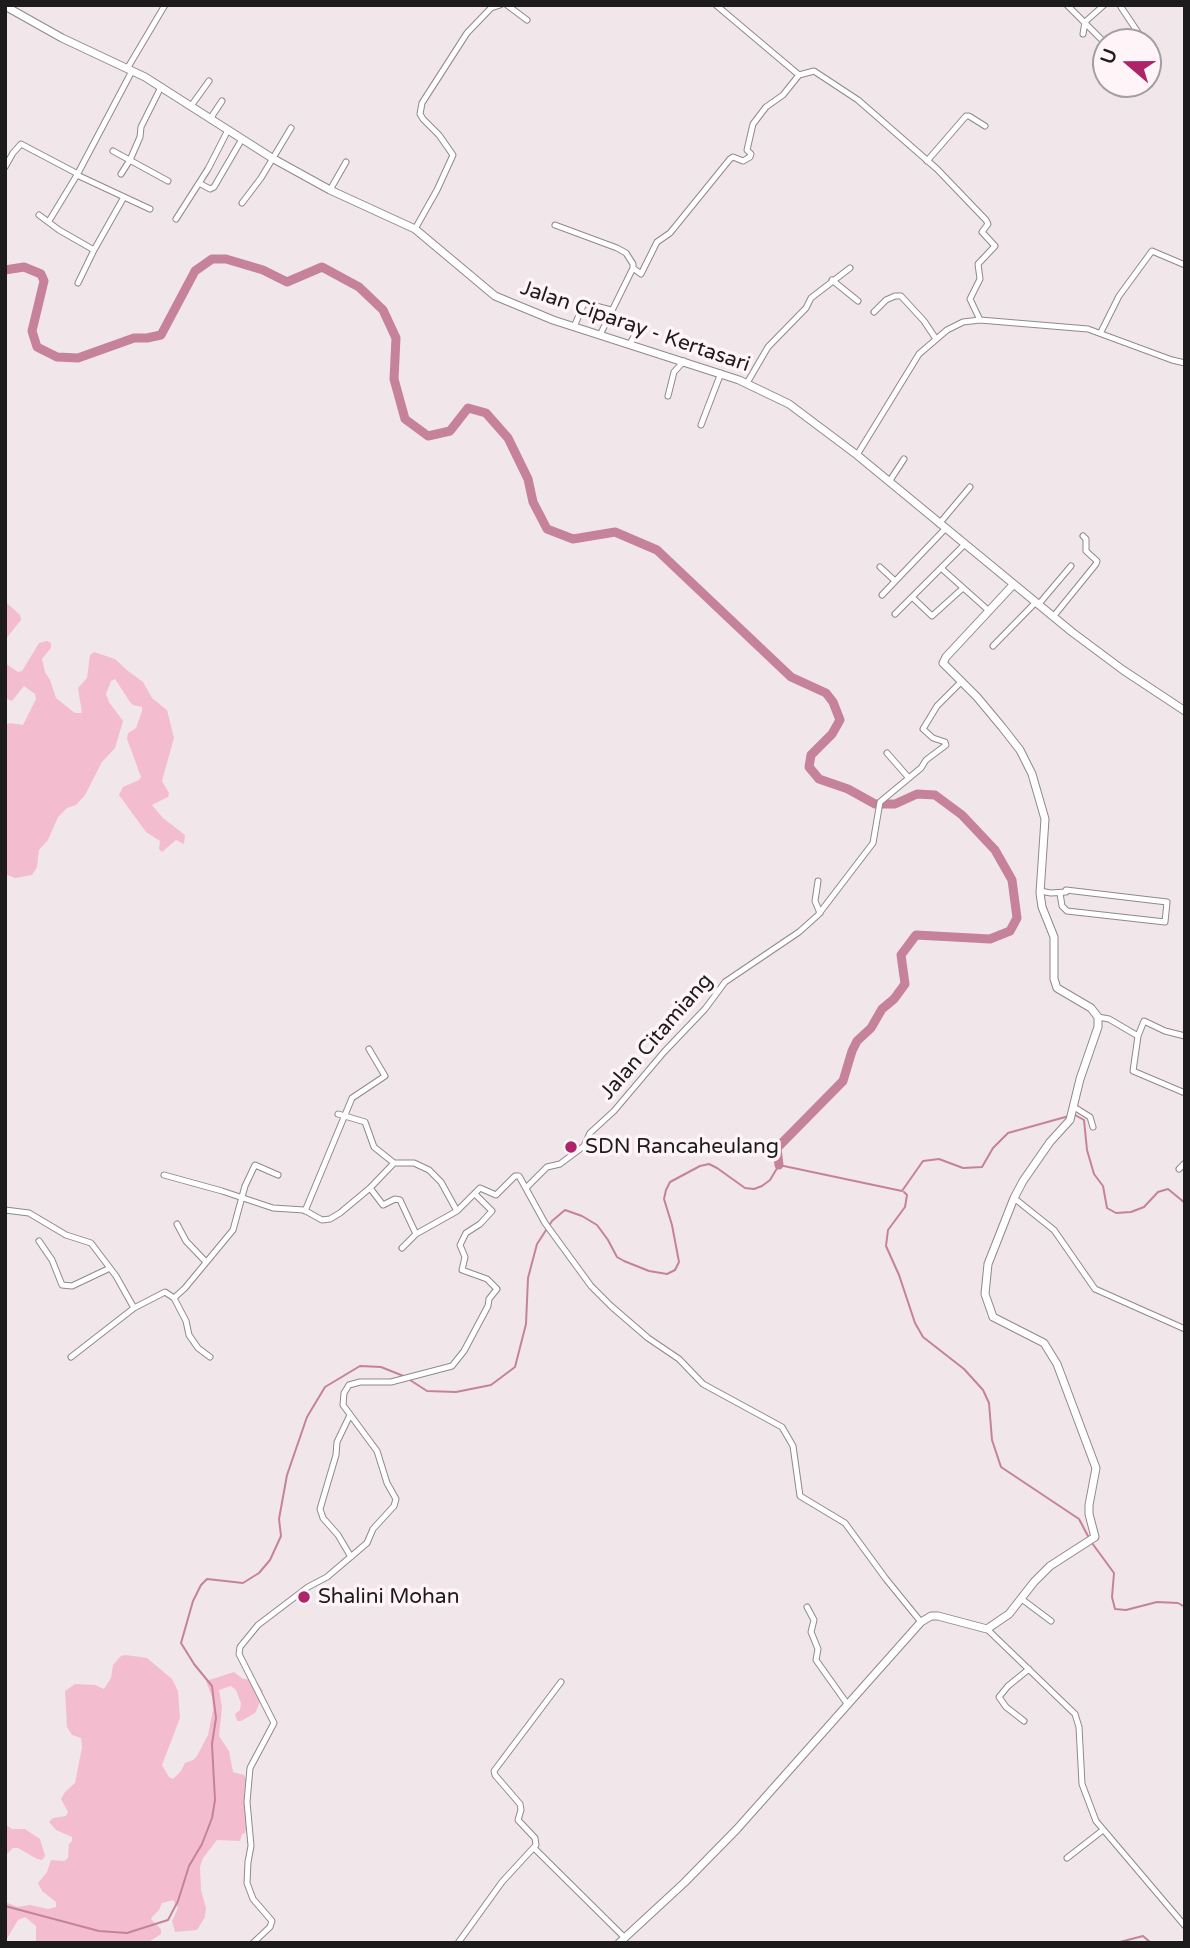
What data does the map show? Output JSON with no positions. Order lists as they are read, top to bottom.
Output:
{
  "streets": {
    "street": ["Jalan Ciparay - Kertasari", "Jalan Citamiang"]
  },
  "places": ["SDN Rancaheulang", "Shalini Mohan"],
  "north": "left"
}
